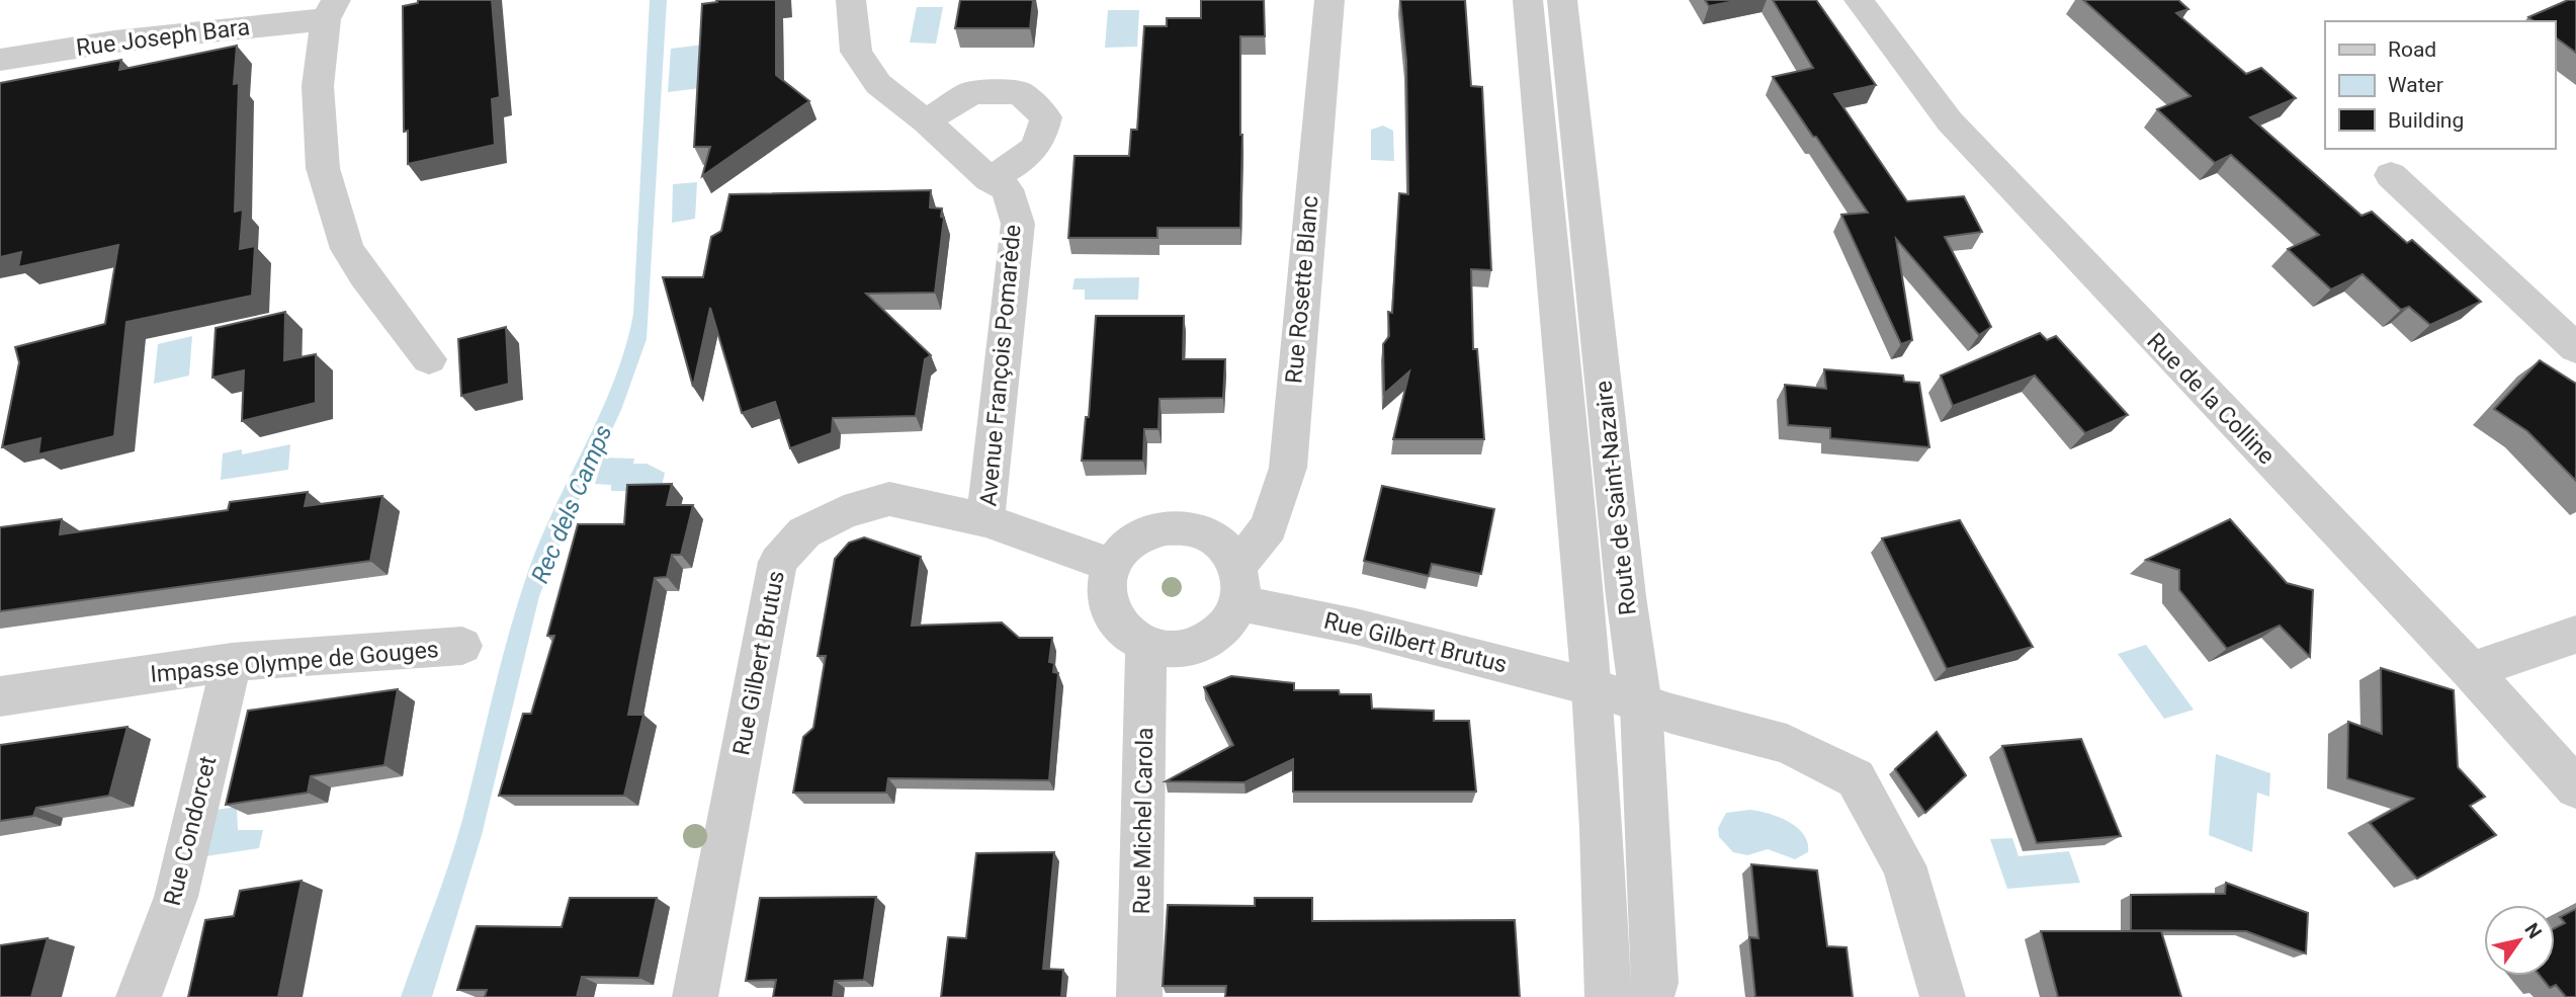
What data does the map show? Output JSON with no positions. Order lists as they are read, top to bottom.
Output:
{
  "streets": {
    "street": [
      "Rue Joseph Bara",
      "Rue Rosette Blanc",
      "Avenue François Pomarède",
      "Rue de la Colline",
      "Route de Saint-Nazaire",
      "Rue Gilbert Brutus",
      "Impasse Olympe de Gouges",
      "Rue Michel Carola",
      "Rue Condorcet"
    ]
  },
  "crossings": [
    ["Rue Rosette Blanc", "Rue Gilbert Brutus"],
    ["Rue Rosette Blanc", "Rue Michel Carola"],
    ["Avenue François Pomarède", "Rue Gilbert Brutus"],
    ["Route de Saint-Nazaire", "Rue Gilbert Brutus"],
    ["Rue Gilbert Brutus", "Rue Michel Carola"],
    ["Impasse Olympe de Gouges", "Rue Condorcet"]
  ],
  "water": ["Rec dels Camps"],
  "legend": ["Road", "Water", "Building"],
  "north": "top right"
}
